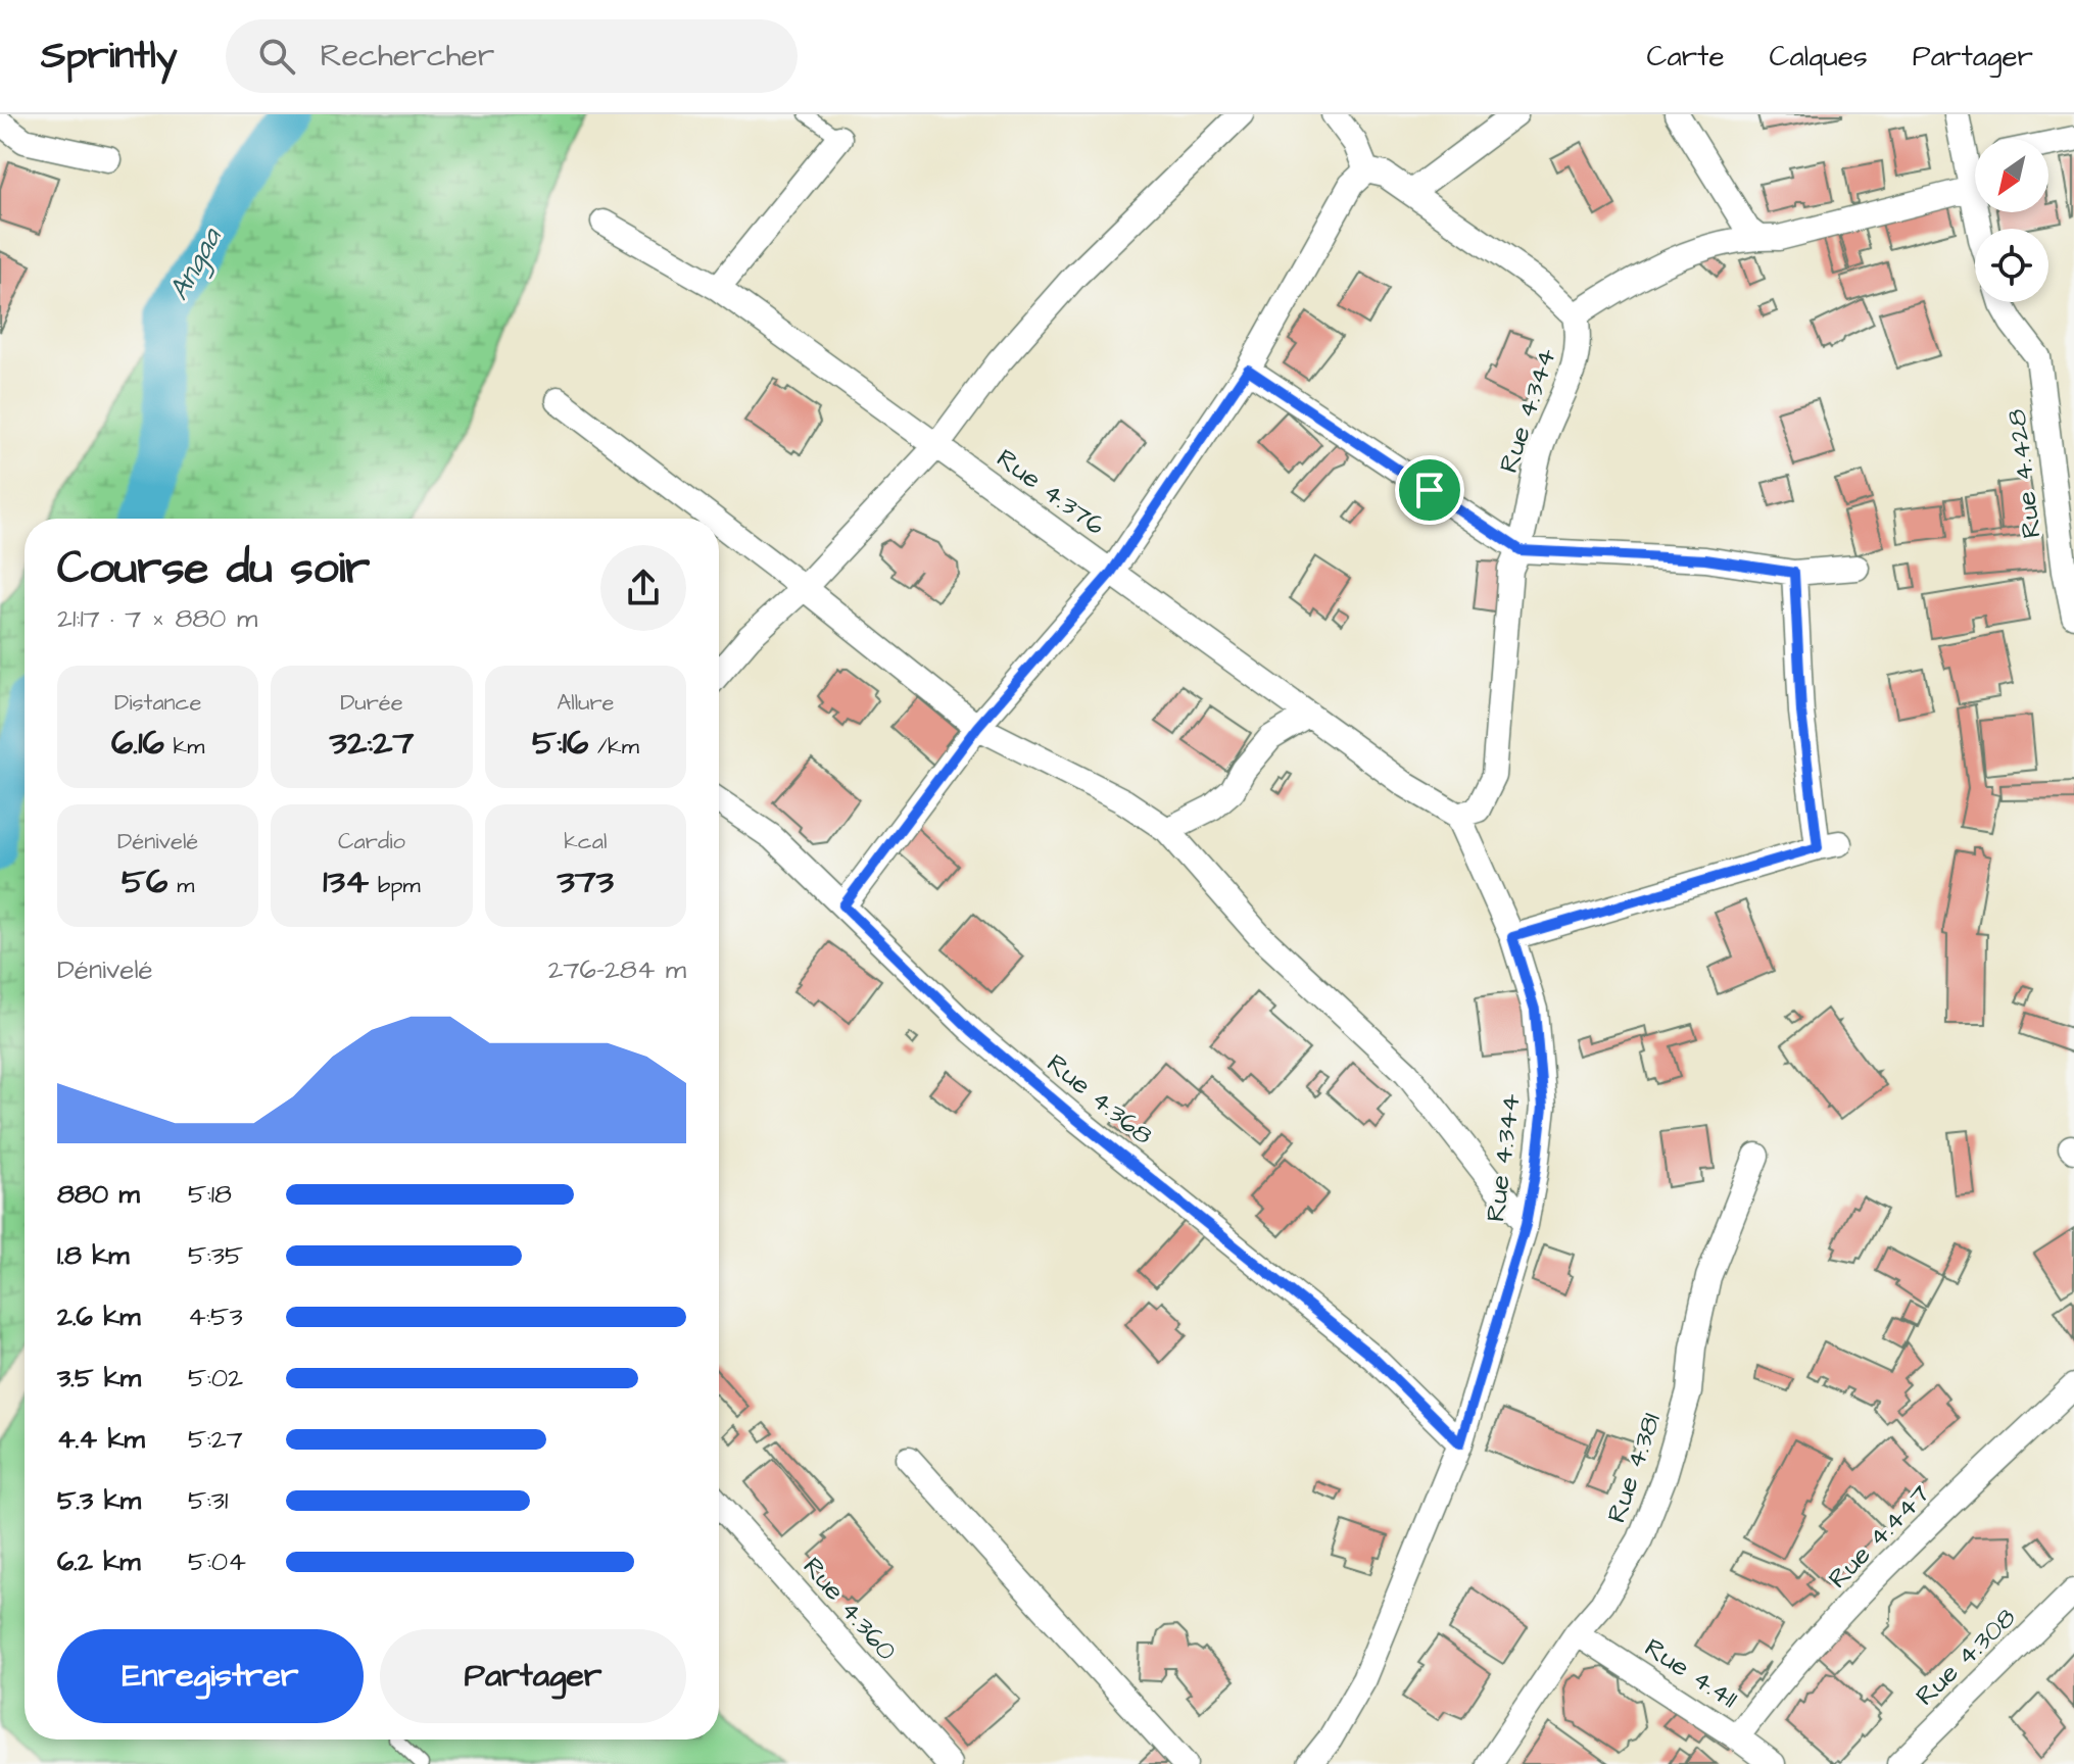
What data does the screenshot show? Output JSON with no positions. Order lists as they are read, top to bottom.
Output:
{
  "streets": {
    "street": [
      "Rue 4.344",
      "Rue 4.428",
      "Rue 4.376",
      "Rue 4.368",
      "Rue 4.381",
      "Rue 4.447",
      "Rue 4.360",
      "Rue 4.308",
      "Rue 4.411"
    ]
  },
  "crossings": [
    ["Rue 4.344", "Rue 4.376"],
    ["Rue 4.344", "Rue 4.368"],
    ["Rue 4.381", "Rue 4.411"],
    ["Rue 4.447", "Rue 4.411"]
  ],
  "water": ["Angaa"],
  "north": "bottom left",
  "page": {
    "header": "Sprintly",
    "search": "Rechercher",
    "nav": ["Carte", "Calques", "Partager"],
    "heading": ["Course du soir", "21:17 · 7 × 880 m"],
    "stats": [
      ["Distance", "6.16 km"],
      ["Durée", "32:27"],
      ["Allure", "5:16 /km"],
      ["Dénivelé", "56 m"],
      ["Cardio", "134 bpm"],
      ["kcal", "373"]
    ],
    "chart": ["Dénivelé", "276–284 m"],
    "list": [
      {
        "name": "880 m",
        "note": "5:18"
      },
      {
        "name": "1.8 km",
        "note": "5:35"
      },
      {
        "name": "2.6 km",
        "note": "4:53"
      },
      {
        "name": "3.5 km",
        "note": "5:02"
      },
      {
        "name": "4.4 km",
        "note": "5:27"
      },
      {
        "name": "5.3 km",
        "note": "5:31"
      },
      {
        "name": "6.2 km",
        "note": "5:04"
      }
    ],
    "buttons": ["Enregistrer", "Partager"]
  }
}
